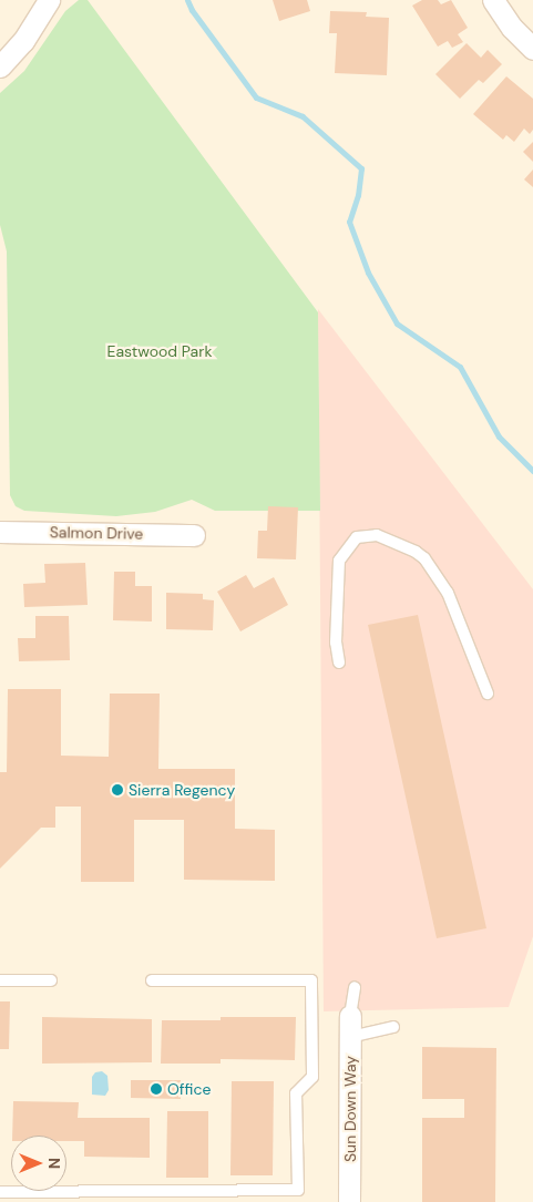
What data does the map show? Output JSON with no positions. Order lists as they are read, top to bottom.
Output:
{
  "streets": {
    "street": ["Salmon Drive", "Sun Down Way"]
  },
  "parks": ["Eastwood Park"],
  "places": ["Sierra Regency", "Office"],
  "north": "right"
}
